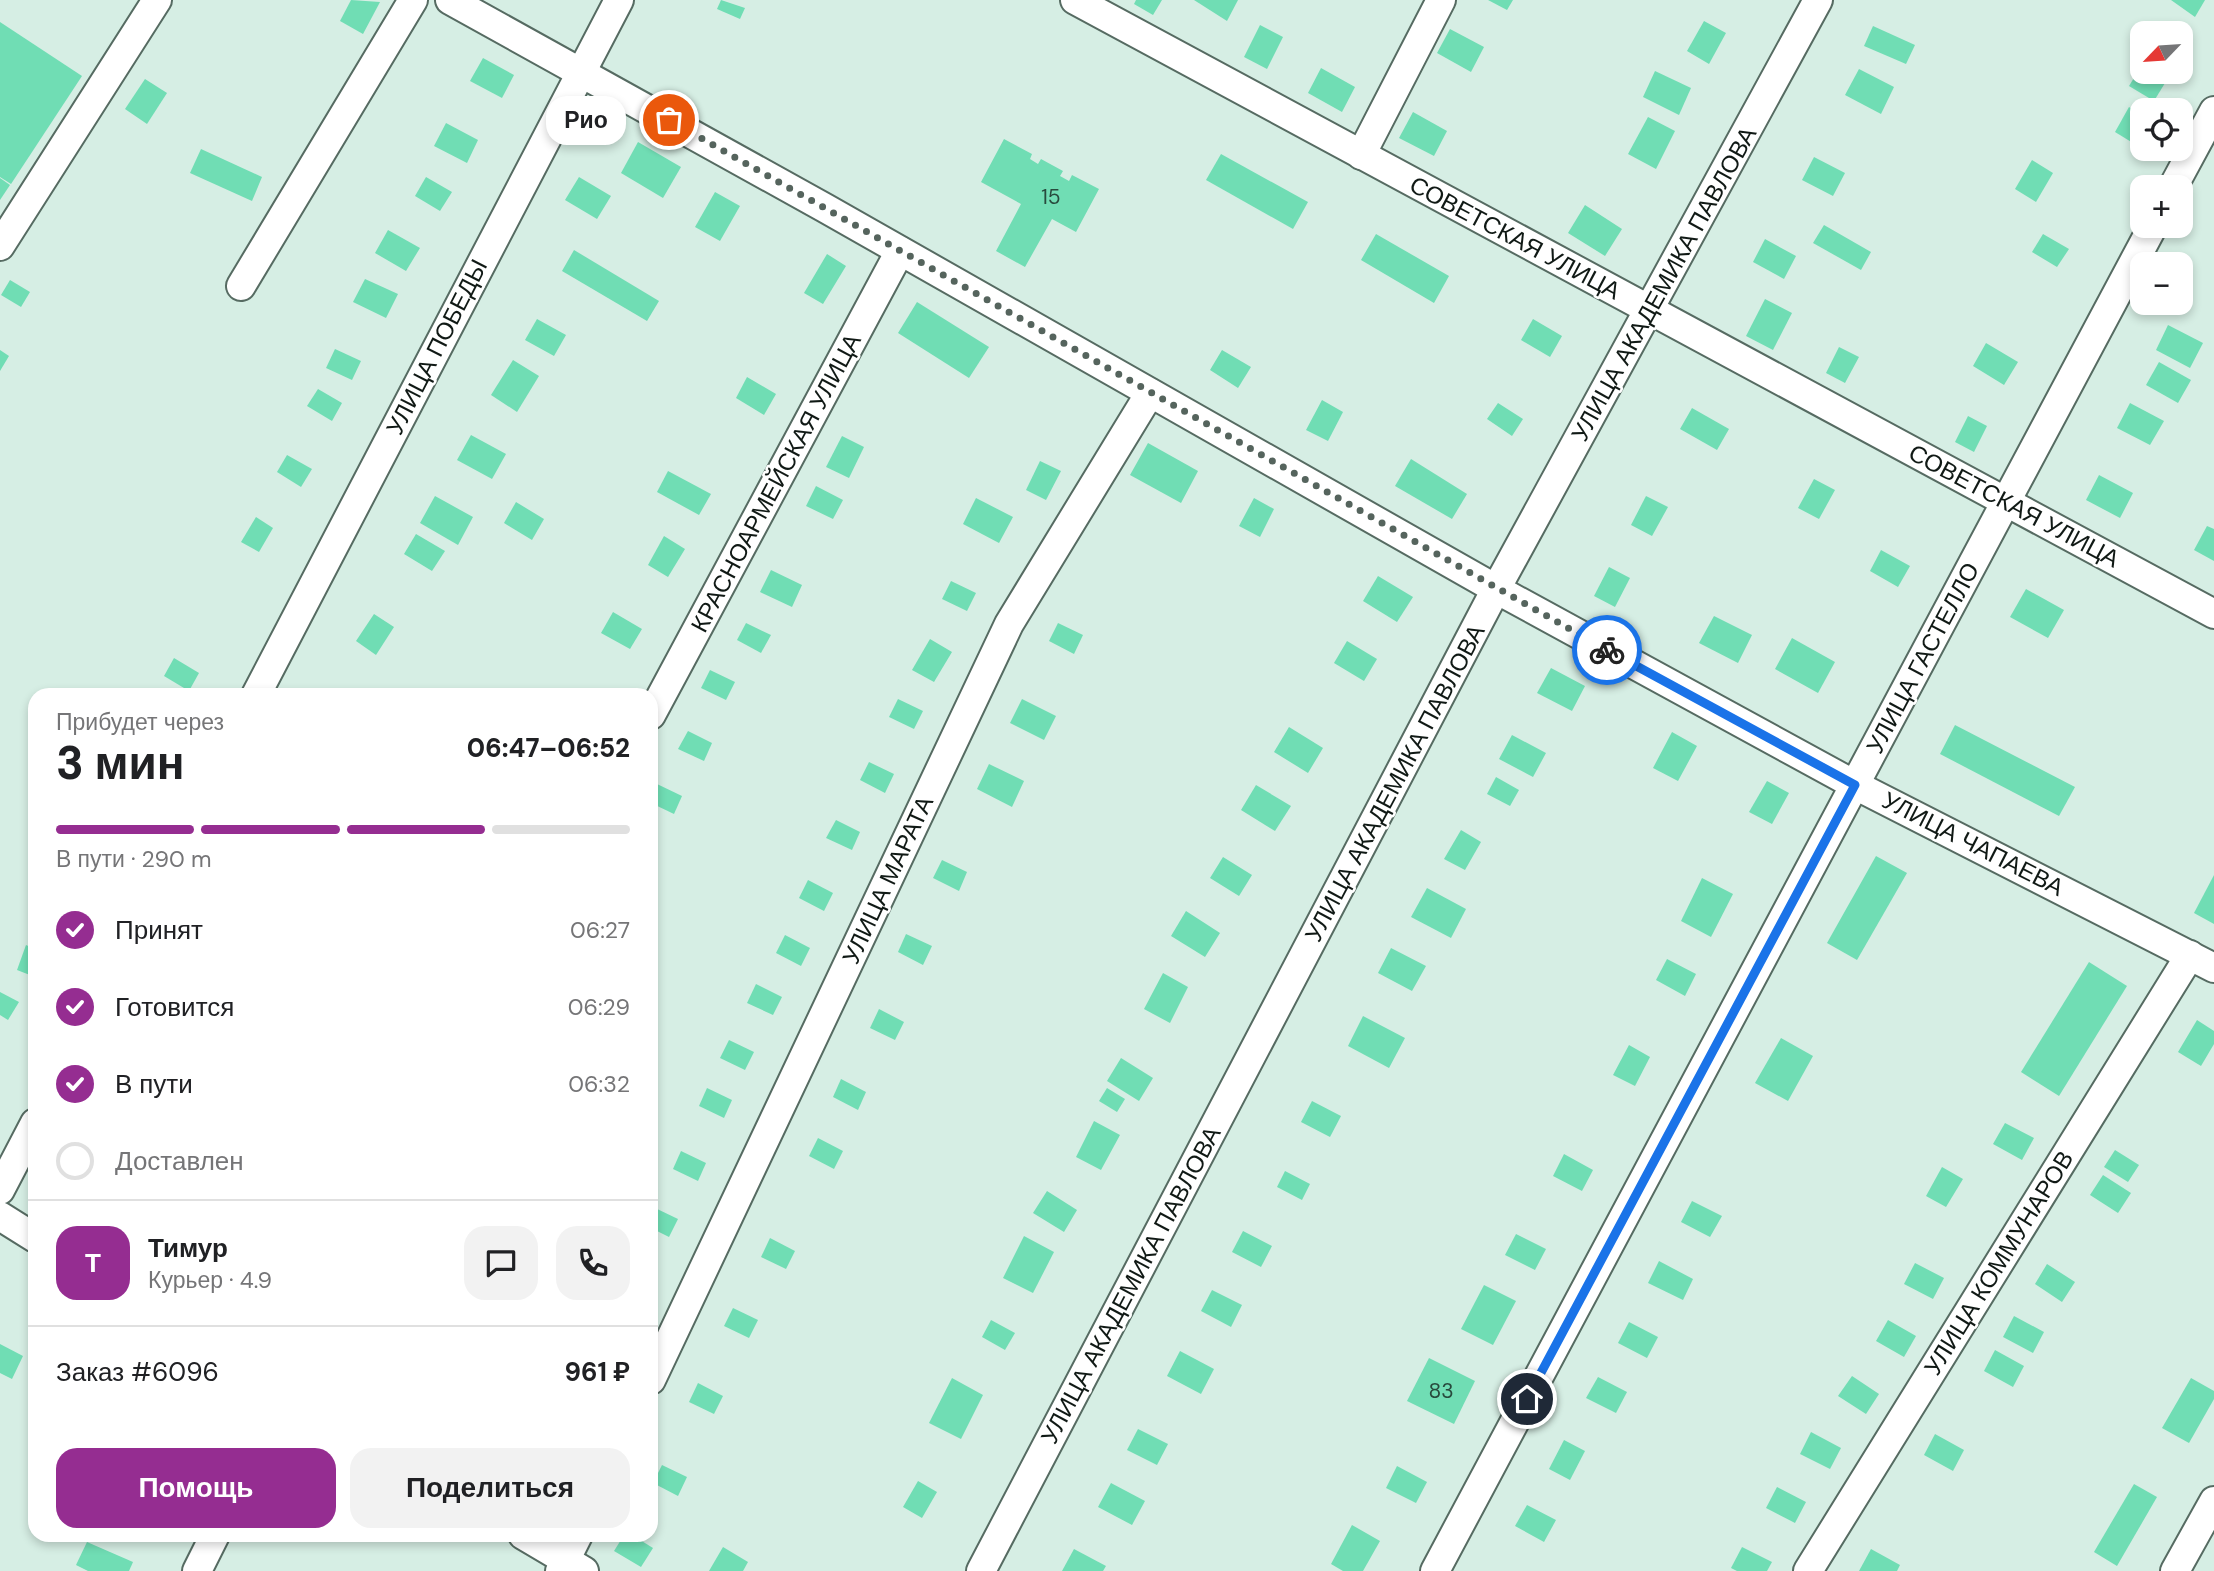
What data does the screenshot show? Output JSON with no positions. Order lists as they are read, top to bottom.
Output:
{
  "streets": {
    "street": [
      "СОВЕТСКАЯ УЛИЦА",
      "УЛИЦА АКАДЕМИКА ПАВЛОВА",
      "УЛИЦА ПОБЕДЫ",
      "КРАСНОАРМЕЙСКАЯ УЛИЦА",
      "УЛИЦА ГАСТЕЛЛО",
      "УЛИЦА ЧАПАЕВА",
      "УЛИЦА МАРАТА",
      "УЛИЦА КОММУНАРОВ"
    ]
  },
  "crossings": [
    ["СОВЕТСКАЯ УЛИЦА", "УЛИЦА АКАДЕМИКА ПАВЛОВА"],
    ["СОВЕТСКАЯ УЛИЦА", "УЛИЦА ГАСТЕЛЛО"],
    ["УЛИЦА АКАДЕМИКА ПАВЛОВА", "УЛИЦА ЧАПАЕВА"],
    ["УЛИЦА ПОБЕДЫ", "УЛИЦА ЧАПАЕВА"],
    ["КРАСНОАРМЕЙСКАЯ УЛИЦА", "УЛИЦА ЧАПАЕВА"],
    ["УЛИЦА ГАСТЕЛЛО", "УЛИЦА ЧАПАЕВА"],
    ["УЛИЦА ЧАПАЕВА", "УЛИЦА МАРАТА"],
    ["УЛИЦА ЧАПАЕВА", "УЛИЦА КОММУНАРОВ"]
  ],
  "places": ["Рио"],
  "house_numbers": ["15", "83"],
  "north": "bottom left",
  "page": {
    "map_buttons": ["+", "−"],
    "bubble": "Рио",
    "heading": ["3 мин", "Прибудет через", "06:47–06:52"],
    "panel": [
      "Тимур",
      "Курьер · 4.9",
      "Заказ #6096",
      "961 ₽"
    ],
    "bar": "В пути · 290 m",
    "list": [
      ["Принят", "06:27"],
      ["Готовится", "06:29"],
      ["В пути", "06:32"],
      "Доставлен"
    ],
    "round": "Т",
    "buttons": ["Помощь", "Поделиться"]
  }
}
